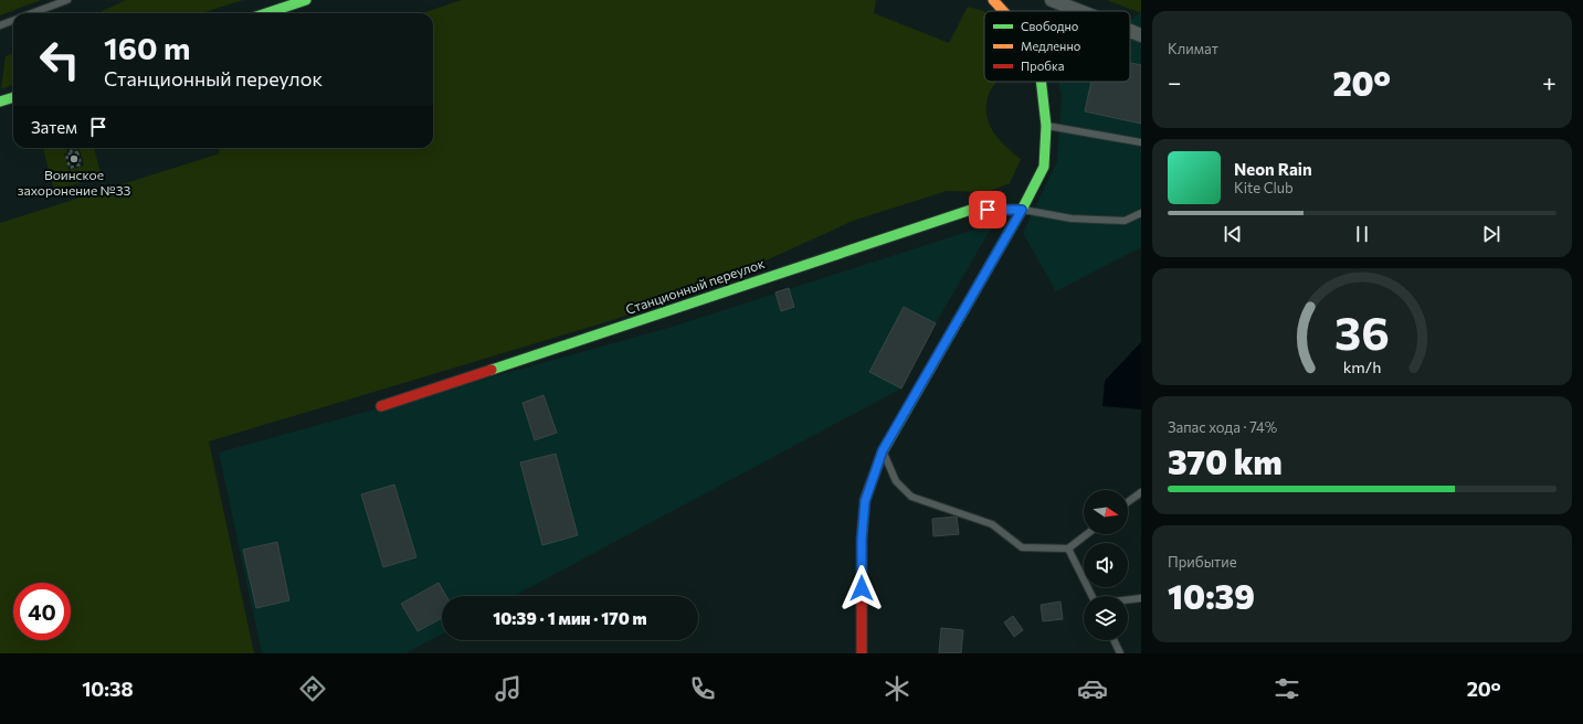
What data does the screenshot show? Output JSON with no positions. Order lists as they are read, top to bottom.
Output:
{
  "streets": {
    "street": ["Станционный переулок"]
  },
  "places": ["Воинское захоронение №33"],
  "legend": ["Свободно", "Медленно", "Пробка"],
  "north": "right",
  "page": {
    "tile": [
      "Климат",
      ["Запас хода · 74%", "370 km"],
      ["Прибытие", "10:39"]
    ],
    "turn": ["160 m", "Станционный переулок"],
    "heat": ["−", "20°", "+"],
    "then": "Затем",
    "song": ["Neon Rain", "Kite Club"],
    "limit": "40",
    "trip": "10:39 · 1 мин · 170 m",
    "tabs": ["10:38", "20°"],
    "gauge": ["36", "km/h"]
  }
}
